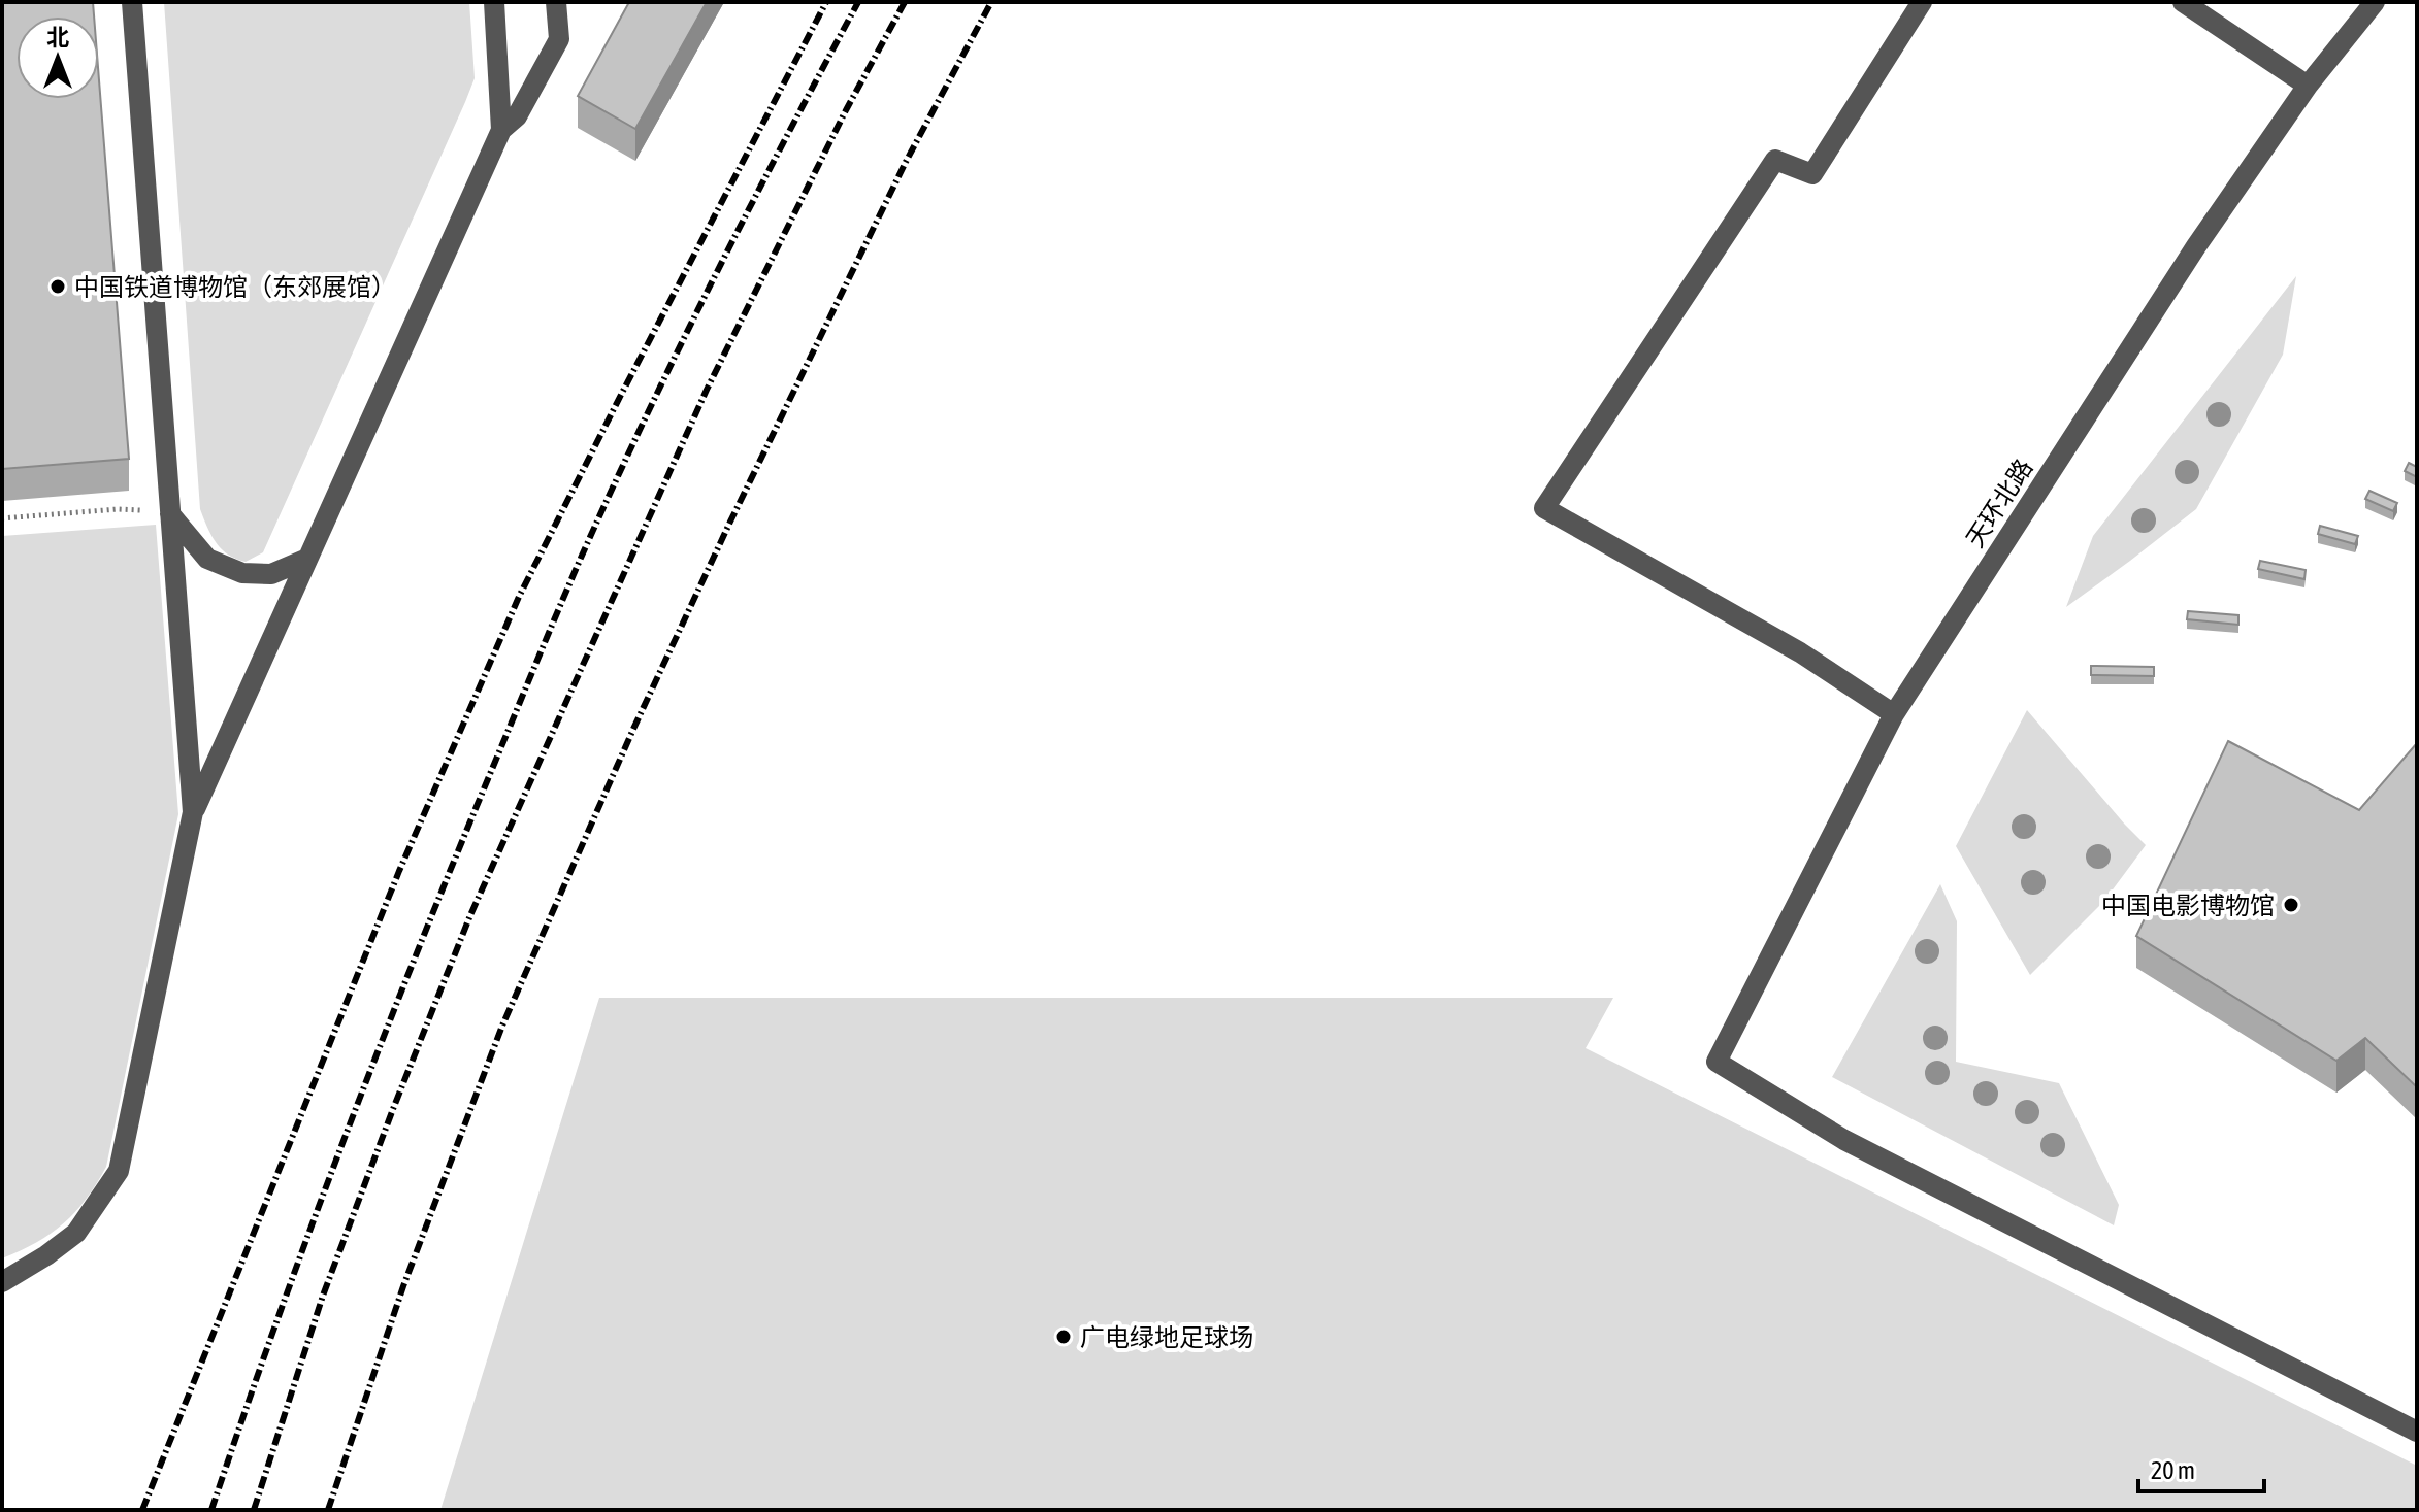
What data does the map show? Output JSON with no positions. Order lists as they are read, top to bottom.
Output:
{
  "streets": {
    "street": ["天环北路"]
  },
  "places": ["中国铁道博物馆（东郊展馆）", "中国电影博物馆", "广电绿地足球场"],
  "scale_bar": "20 m",
  "north": "top"
}
